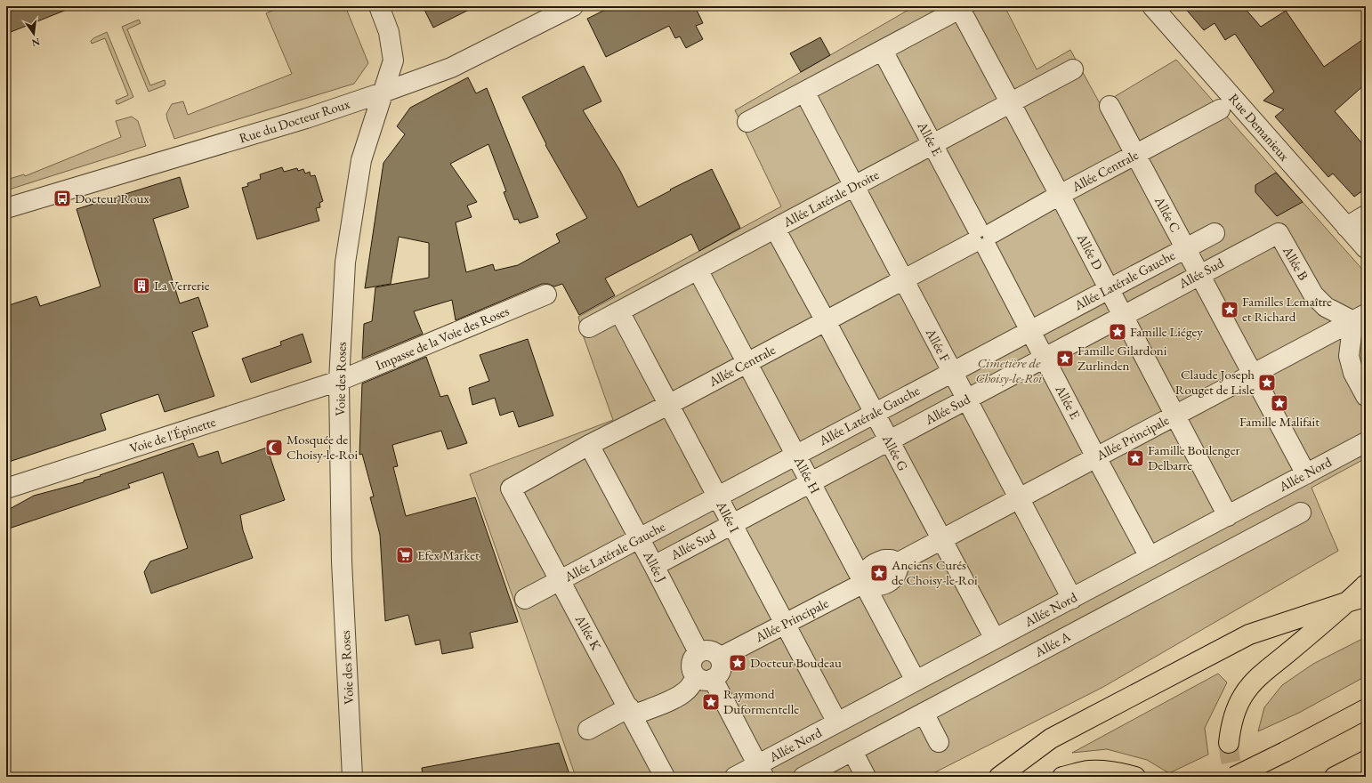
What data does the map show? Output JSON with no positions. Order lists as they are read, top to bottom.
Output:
{
  "streets": {
    "street": [
      "Rue du Docteur Roux",
      "Rue Demanieux",
      "Allée E",
      "Allée Centrale",
      "Allée Latérale Droite",
      "Allée C",
      "Allée D",
      "Allée B",
      "Allée Sud",
      "Allée Latérale Gauche",
      "Impasse de la Voie des Roses",
      "Allée F",
      "Voie des Roses",
      "Voie de l'Épinette",
      "Allée Principale",
      "Allée G",
      "Allée Nord",
      "Allée H",
      "Allée I",
      "Allée J",
      "Allée K",
      "Allée A"
    ]
  },
  "crossings": [
    ["Rue du Docteur Roux", "Voie des Roses"],
    ["Allée E", "Allée Centrale"],
    ["Allée E", "Allée Latérale Droite"],
    ["Allée E", "Allée Sud"],
    ["Allée E", "Allée Latérale Gauche"],
    ["Allée E", "Allée Principale"],
    ["Allée E", "Allée Nord"],
    ["Allée Centrale", "Allée C"],
    ["Allée Centrale", "Allée D"],
    ["Allée Centrale", "Allée F"],
    ["Allée Centrale", "Allée G"],
    ["Allée Centrale", "Allée H"],
    ["Allée Centrale", "Allée I"],
    ["Allée Centrale", "Allée J"],
    ["Allée Centrale", "Allée K"],
    ["Allée Latérale Droite", "Allée D"],
    ["Allée Latérale Droite", "Allée F"],
    ["Allée Latérale Droite", "Allée G"],
    ["Allée Latérale Droite", "Allée H"],
    ["Allée Latérale Droite", "Allée I"],
    ["Allée C", "Allée Sud"],
    ["Allée C", "Allée Latérale Gauche"],
    ["Allée C", "Allée Principale"],
    ["Allée C", "Allée Nord"],
    ["Allée D", "Allée Sud"],
    ["Allée D", "Allée Latérale Gauche"],
    ["Allée D", "Allée Principale"],
    ["Allée D", "Allée Nord"],
    ["Allée B", "Allée Sud"],
    ["Allée B", "Allée Principale"],
    ["Allée Sud", "Allée F"],
    ["Allée Sud", "Allée G"],
    ["Allée Sud", "Allée H"],
    ["Allée Sud", "Allée I"],
    ["Allée Sud", "Allée J"],
    ["Allée Latérale Gauche", "Allée F"],
    ["Allée Latérale Gauche", "Allée G"],
    ["Allée Latérale Gauche", "Allée H"],
    ["Allée Latérale Gauche", "Allée I"],
    ["Allée Latérale Gauche", "Allée J"],
    ["Allée Latérale Gauche", "Allée K"],
    ["Impasse de la Voie des Roses", "Voie des Roses"],
    ["Impasse de la Voie des Roses", "Voie de l'Épinette"],
    ["Allée F", "Allée Principale"],
    ["Allée F", "Allée Nord"],
    ["Voie des Roses", "Voie de l'Épinette"],
    ["Allée Principale", "Allée G"],
    ["Allée Principale", "Allée H"],
    ["Allée Principale", "Allée I"],
    ["Allée Principale", "Allée J"],
    ["Allée G", "Allée Nord"],
    ["Allée Nord", "Allée H"],
    ["Allée Nord", "Allée I"]
  ],
  "parks": ["Cimetière de Choisy-le-Roi"],
  "places": {
    "bus stop": ["Docteur Roux"],
    "building": ["La Verrerie"],
    "place": [
      "Familles Lemaître et Richard",
      "Famille Liégey",
      "Famille Gilardoni Zurlinden",
      "Claude Joseph Rouget de Lisle",
      "Famille Malifait",
      "Famille Boulenger Delbarre",
      "Anciens Curés de Choisy-le-Roi",
      "Docteur Boudeau",
      "Raymond Duformentelle"
    ],
    "mosque": ["Mosquée de Choisy-le-Roi"],
    "supermarket": ["Efex Market"]
  },
  "north": "bottom"
}
